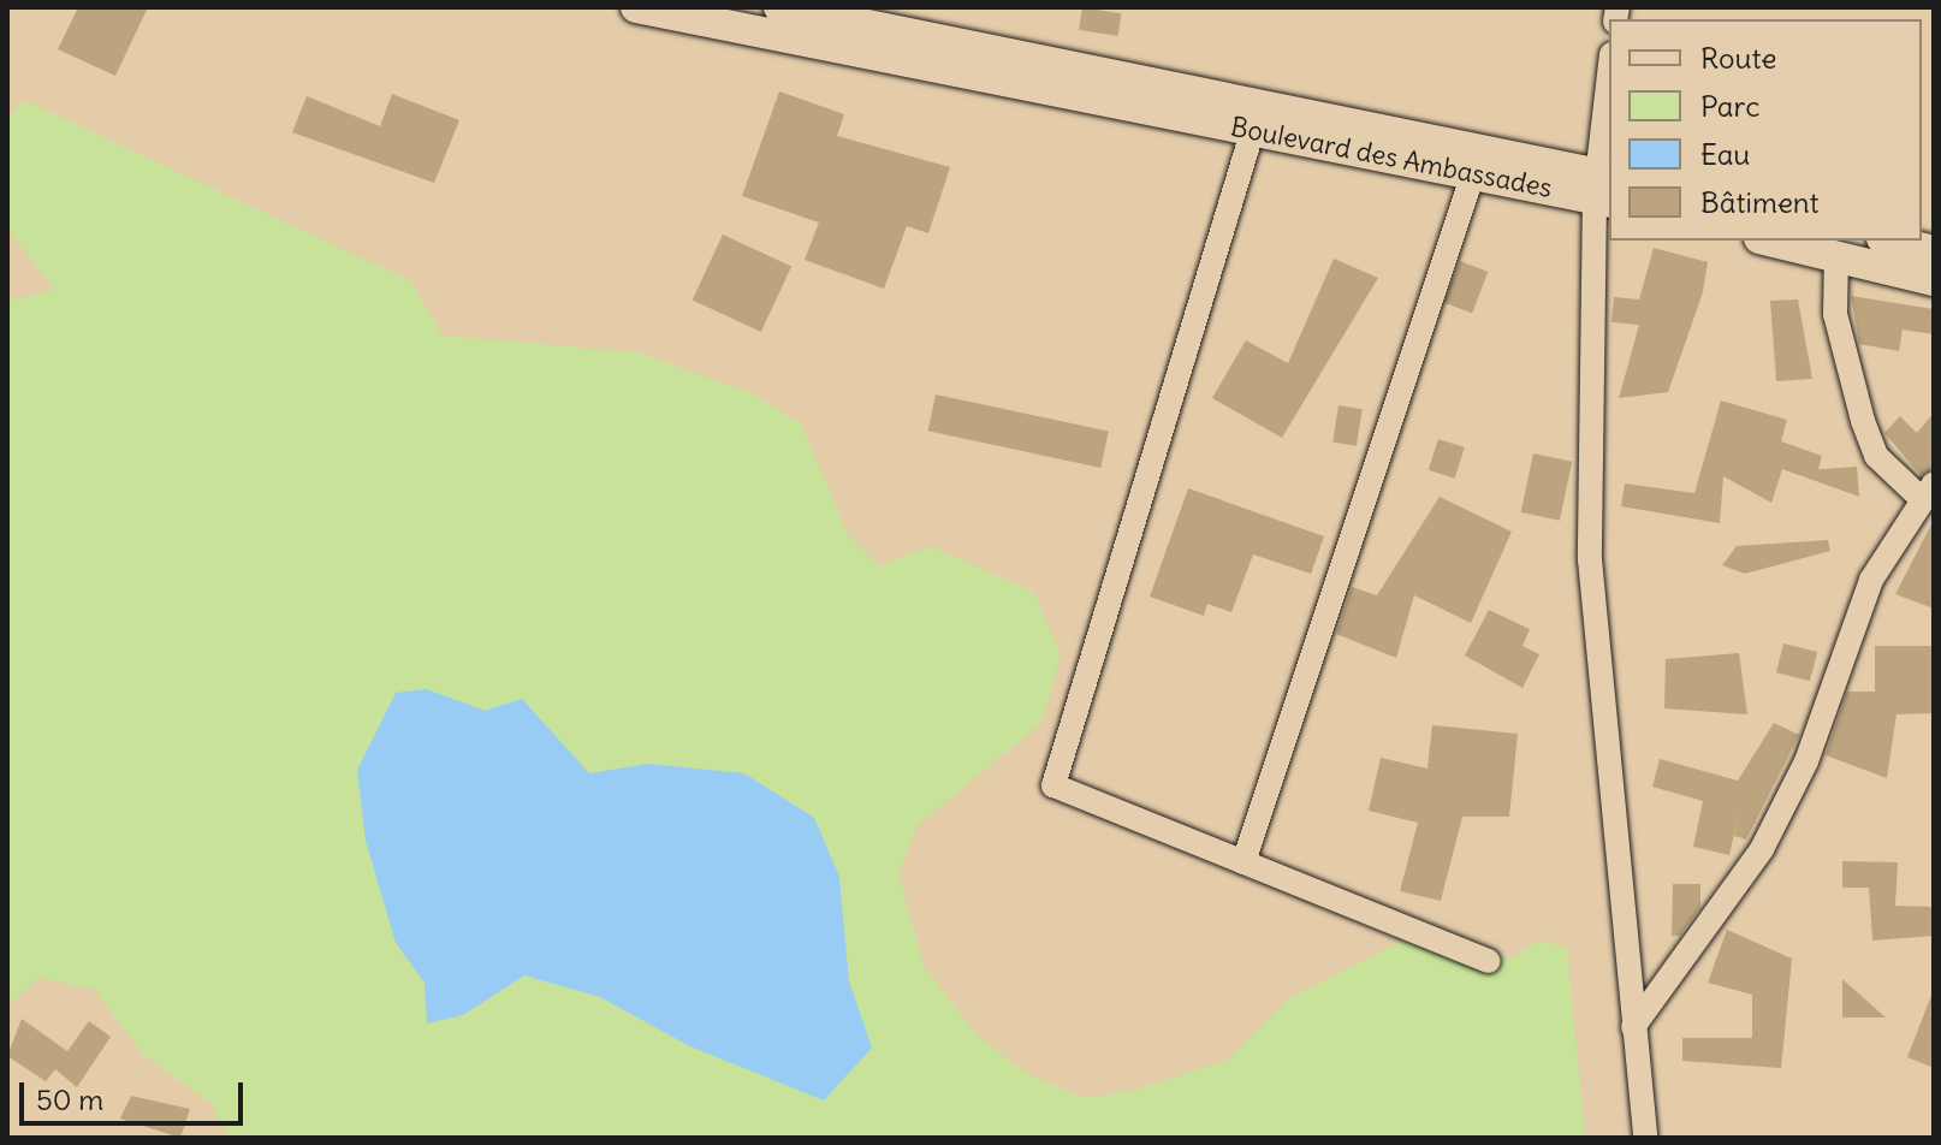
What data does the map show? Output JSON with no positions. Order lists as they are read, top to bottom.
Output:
{
  "streets": {
    "main road": ["Boulevard des Ambassades"]
  },
  "legend": [
    "Route",
    "Parc",
    "Eau",
    "Bâtiment"
  ],
  "scale_bar": "50 m"
}
